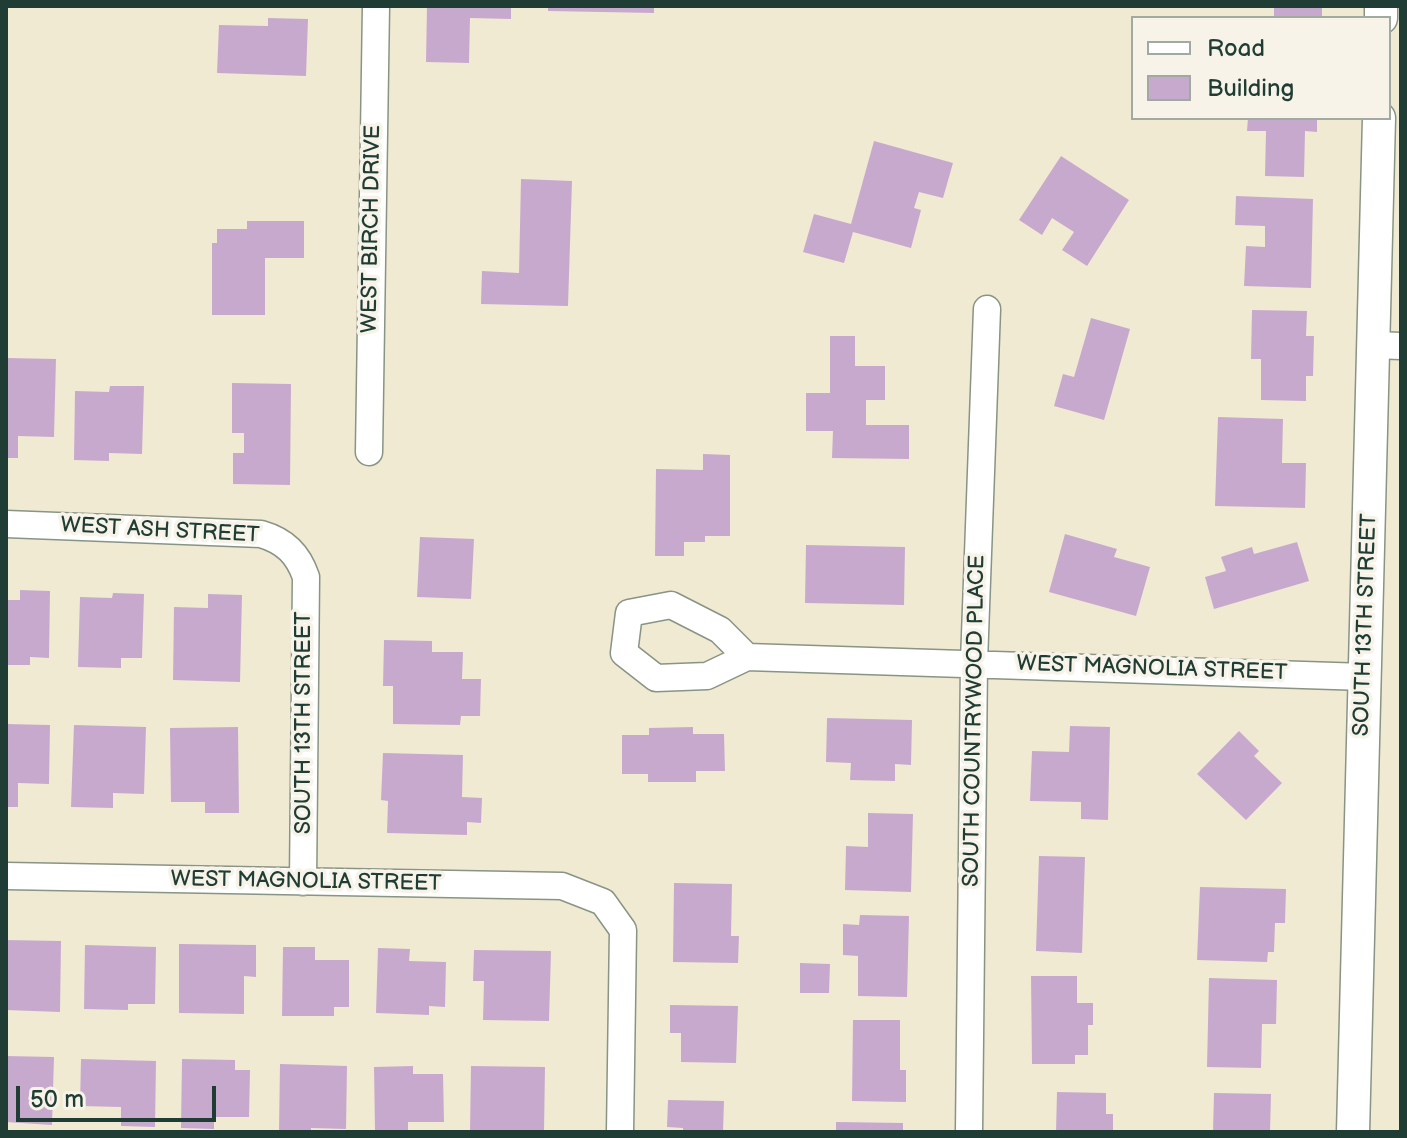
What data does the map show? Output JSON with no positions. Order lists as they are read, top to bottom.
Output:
{
  "streets": {
    "street": [
      "WEST BIRCH DRIVE",
      "WEST ASH STREET",
      "SOUTH 13TH STREET",
      "WEST MAGNOLIA STREET",
      "SOUTH COUNTRYWOOD PLACE"
    ]
  },
  "crossings": [
    ["WEST ASH STREET", "SOUTH 13TH STREET"],
    ["SOUTH 13TH STREET", "WEST MAGNOLIA STREET"],
    ["WEST MAGNOLIA STREET", "SOUTH COUNTRYWOOD PLACE"]
  ],
  "legend": ["Road", "Building"],
  "scale_bar": "50 m"
}
